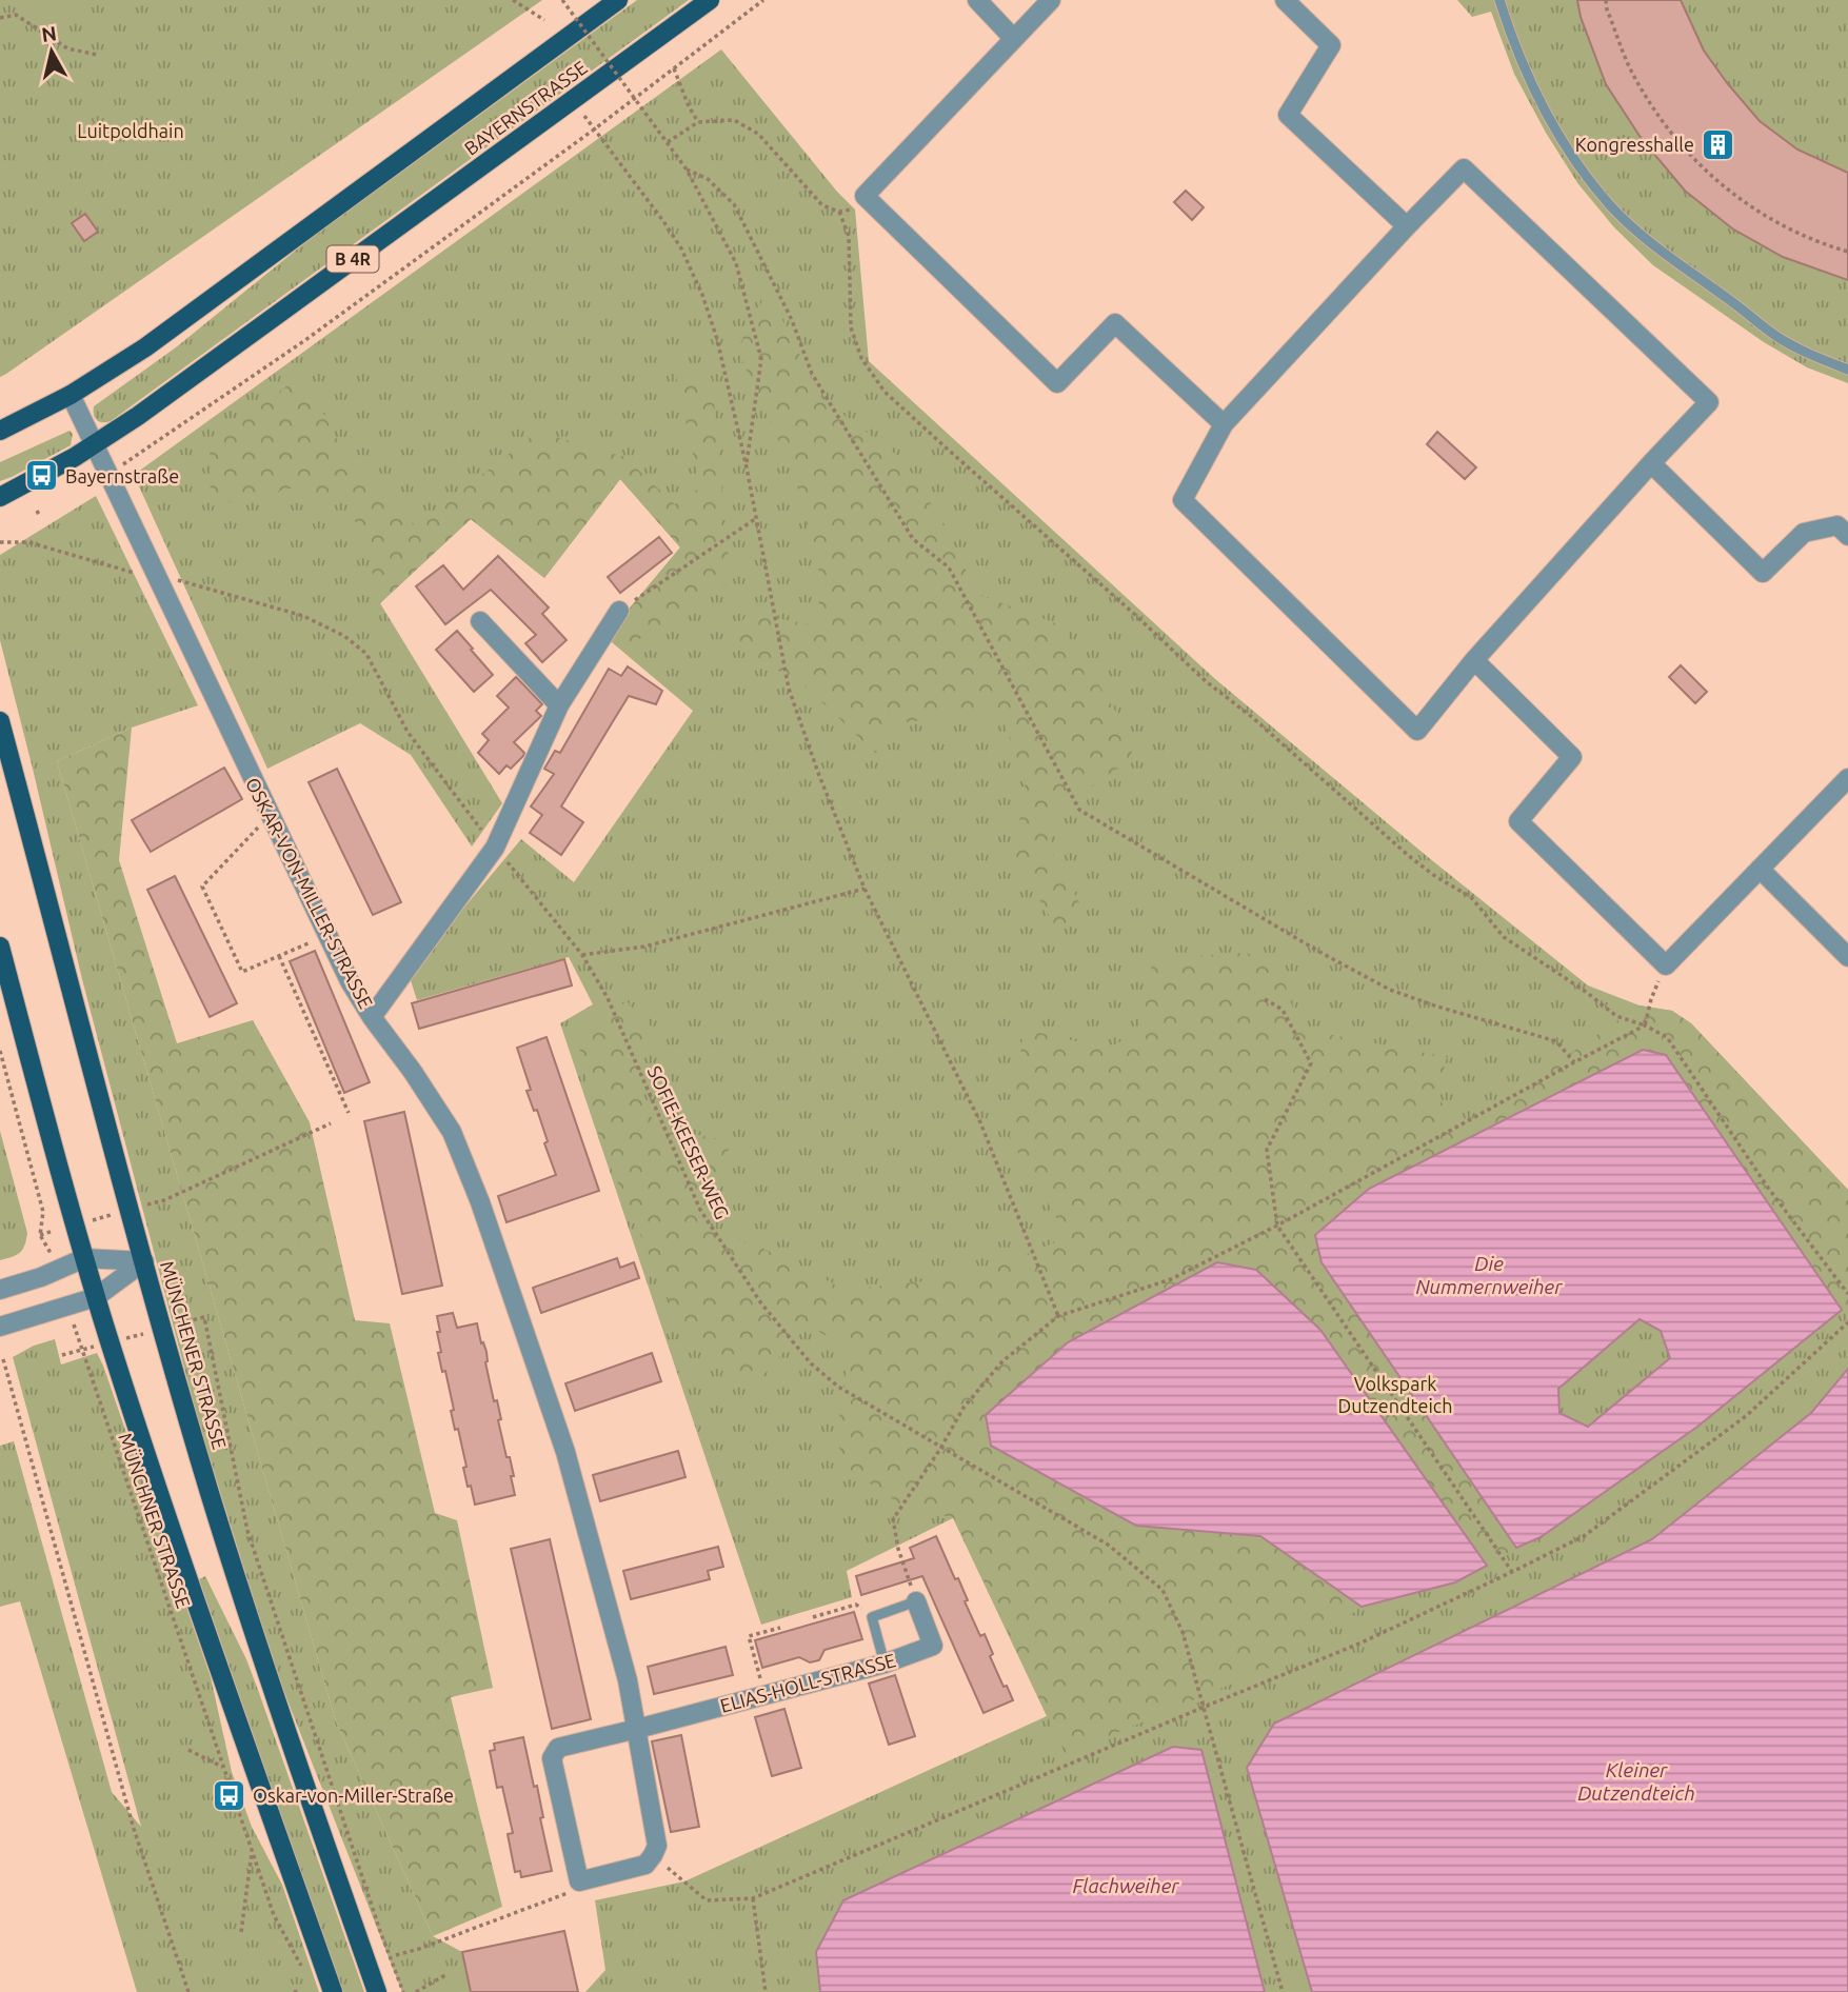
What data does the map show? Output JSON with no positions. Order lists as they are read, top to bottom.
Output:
{
  "streets": {
    "main road": ["BAYERNSTRASSE", "B 4R", "MÜNCHENER STRASSE"],
    "street": ["OSKAR-VON-MILLER-STRASSE", "ELIAS-HOLL-STRASSE"],
    "path": ["SOFIE-KEESER-WEG", "MÜNCHNER STRASSE"]
  },
  "crossings": [
    ["BAYERNSTRASSE", "OSKAR-VON-MILLER-STRASSE"],
    ["OSKAR-VON-MILLER-STRASSE", "ELIAS-HOLL-STRASSE"]
  ],
  "water": ["Die Nummernweiher", "Kleiner Dutzendteich", "Flachweiher"],
  "parks": ["Luitpoldhain", "Volkspark Dutzendteich"],
  "places": {
    "building": ["Kongresshalle"],
    "bus stop": ["Bayernstraße", "Oskar-von-Miller-Straße"]
  },
  "north": "top"
}
